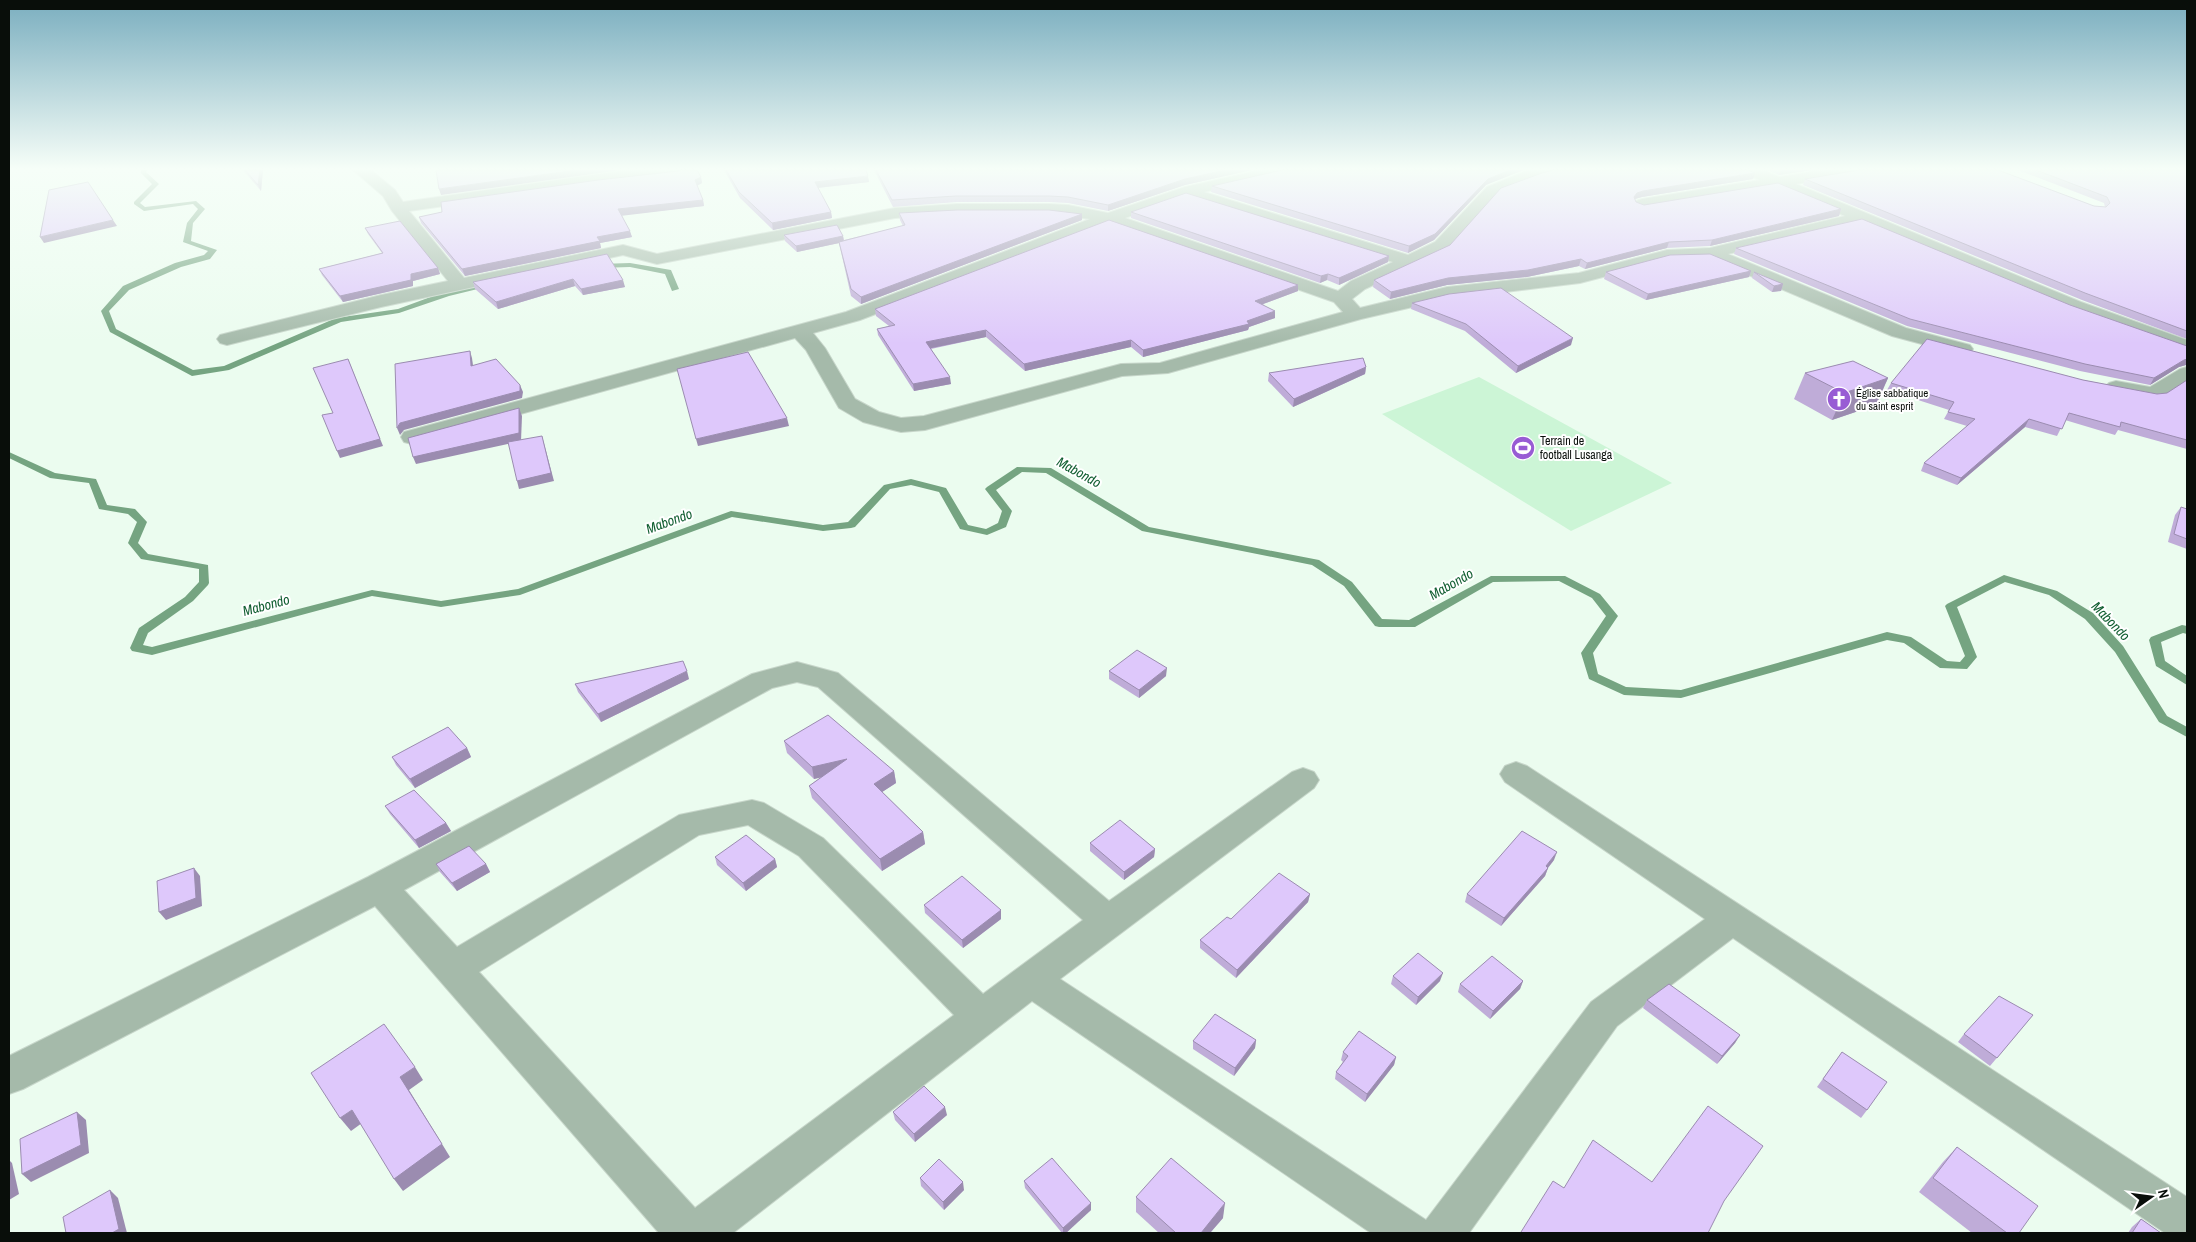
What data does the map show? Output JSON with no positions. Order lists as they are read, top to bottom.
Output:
{
  "water": ["Mabondo"],
  "places": {
    "church": ["Église sabbatique du saint esprit"],
    "sports": ["Terrain de football Lusanga"]
  },
  "north": "right"
}
